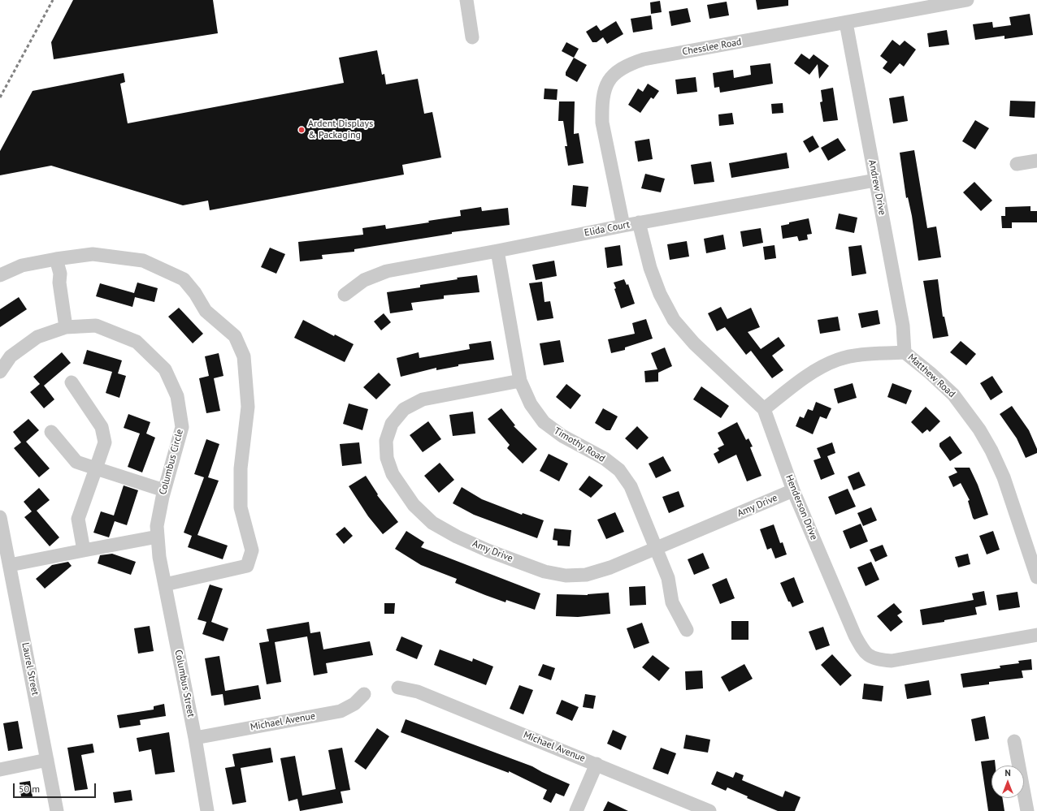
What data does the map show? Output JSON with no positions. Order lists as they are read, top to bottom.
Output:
{
  "streets": {
    "street": [
      "Chesslee Road",
      "Andrew Drive",
      "Elida Court",
      "Matthew Road",
      "Timothy Road",
      "Columbus Circle",
      "Amy Drive",
      "Henderson Drive",
      "Laurel Street",
      "Columbus Street",
      "Michael Avenue"
    ]
  },
  "crossings": [
    ["Chesslee Road", "Andrew Drive"],
    ["Chesslee Road", "Elida Court"],
    ["Andrew Drive", "Elida Court"],
    ["Andrew Drive", "Matthew Road"],
    ["Elida Court", "Timothy Road"],
    ["Elida Court", "Henderson Drive"],
    ["Matthew Road", "Henderson Drive"],
    ["Timothy Road", "Amy Drive"],
    ["Columbus Circle", "Columbus Street"],
    ["Amy Drive", "Henderson Drive"],
    ["Columbus Street", "Michael Avenue"]
  ],
  "places": ["Ardent Displays & Packaging"],
  "scale_bar": "50 m",
  "north": "top"
}
